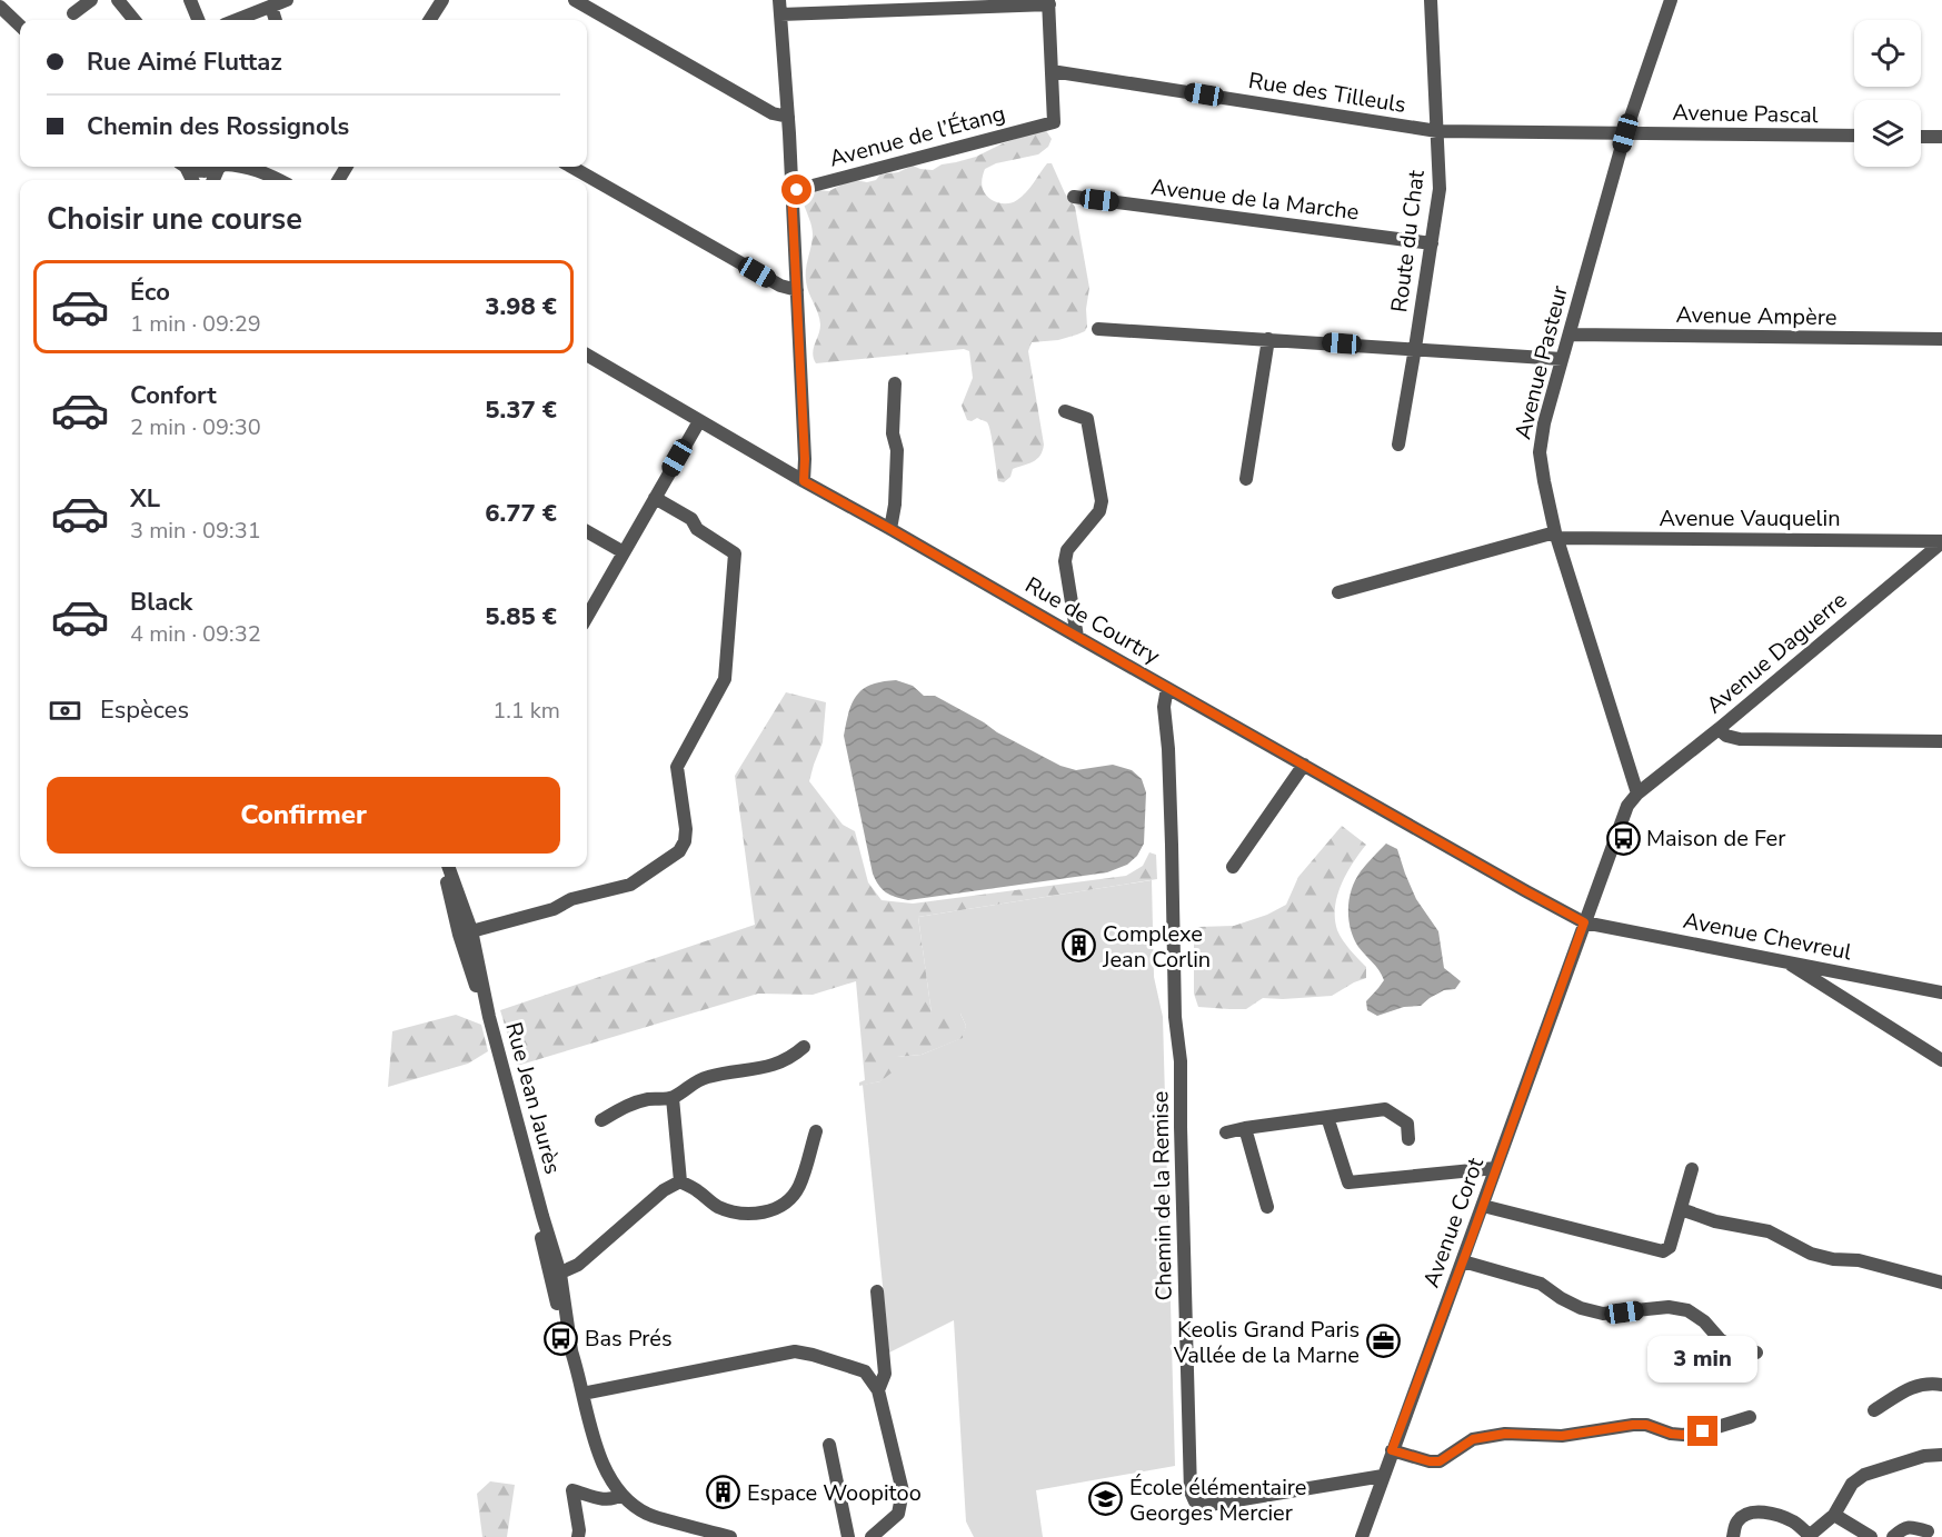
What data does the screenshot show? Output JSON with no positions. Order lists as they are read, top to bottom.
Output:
{
  "streets": {
    "street": [
      "Rue des Tilleuls",
      "Avenue Pascal",
      "Avenue de l’Étang",
      "Avenue de la Marche",
      "Route du Chat",
      "Avenue Ampère",
      "Avenue Pasteur",
      "Avenue Vauquelin",
      "Rue de Courtry",
      "Avenue Daguerre",
      "Avenue Chevreul",
      "Rue Jean Jaurès",
      "Chemin de la Remise",
      "Avenue Corot"
    ]
  },
  "crossings": [
    ["Rue des Tilleuls", "Avenue Pascal"],
    ["Rue des Tilleuls", "Avenue de l’Étang"],
    ["Rue des Tilleuls", "Route du Chat"],
    ["Rue des Tilleuls", "Avenue Pasteur"],
    ["Avenue Pascal", "Avenue Pasteur"],
    ["Avenue de la Marche", "Route du Chat"],
    ["Avenue Ampère", "Avenue Pasteur"],
    ["Avenue Pasteur", "Avenue Vauquelin"],
    ["Avenue Pasteur", "Avenue Daguerre"],
    ["Avenue Vauquelin", "Avenue Daguerre"],
    ["Rue de Courtry", "Avenue Chevreul"],
    ["Rue de Courtry", "Chemin de la Remise"],
    ["Rue de Courtry", "Avenue Corot"],
    ["Avenue Chevreul", "Avenue Corot"],
    ["Chemin de la Remise", "Avenue Corot"]
  ],
  "places": {
    "bus stop": ["Maison de Fer", "Bas Prés"],
    "building": ["Complexe Jean Corlin", "Espace Woopitoo"],
    "office": ["Keolis Grand Paris Vallée de la Marne"],
    "school or university": ["École élémentaire Georges Mercier"]
  },
  "page": {
    "banner": ["Rue Aimé Fluttaz", "Chemin des Rossignols"],
    "heading": "Choisir une course",
    "list": [
      {
        "name": "Éco",
        "note": "1 min · 09:29",
        "value": "3.98 €"
      },
      {
        "name": "Confort",
        "note": "2 min · 09:30",
        "value": "5.37 €"
      },
      {
        "name": "XL",
        "note": "3 min · 09:31",
        "value": "6.77 €"
      },
      {
        "name": "Black",
        "note": "4 min · 09:32",
        "value": "5.85 €"
      }
    ],
    "pay": ["Espèces", "1.1 km"],
    "buttons": "Confirmer",
    "bubble": "3 min"
  }
}
